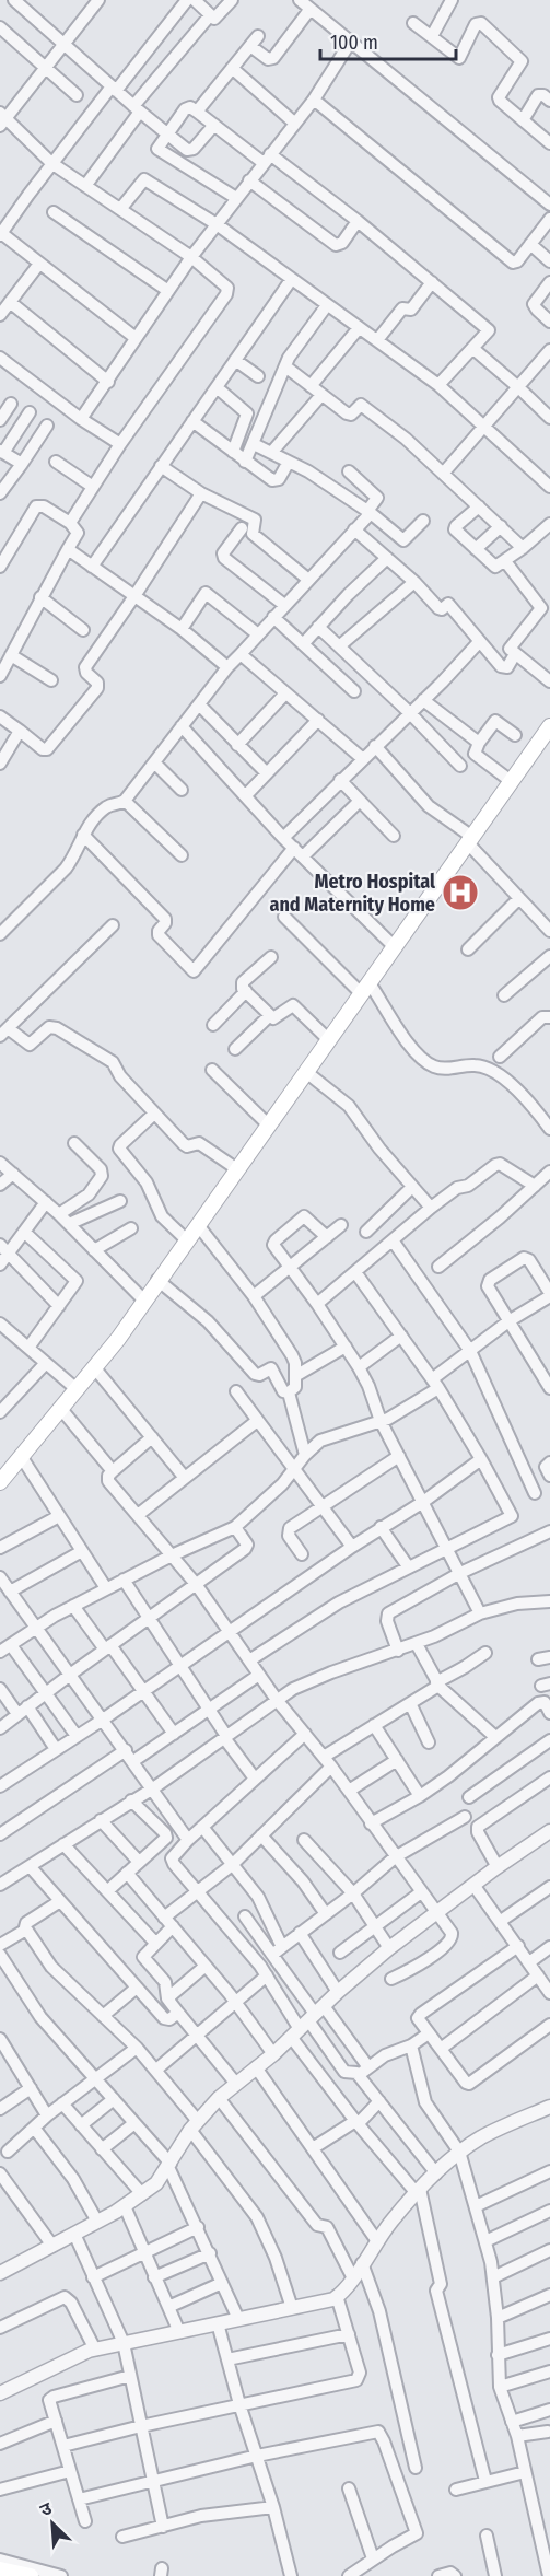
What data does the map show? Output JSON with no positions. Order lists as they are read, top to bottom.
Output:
{
  "places": {
    "hospital": ["Metro Hospital and Maternity Home"]
  },
  "scale_bar": "100 m",
  "north": "top left"
}
